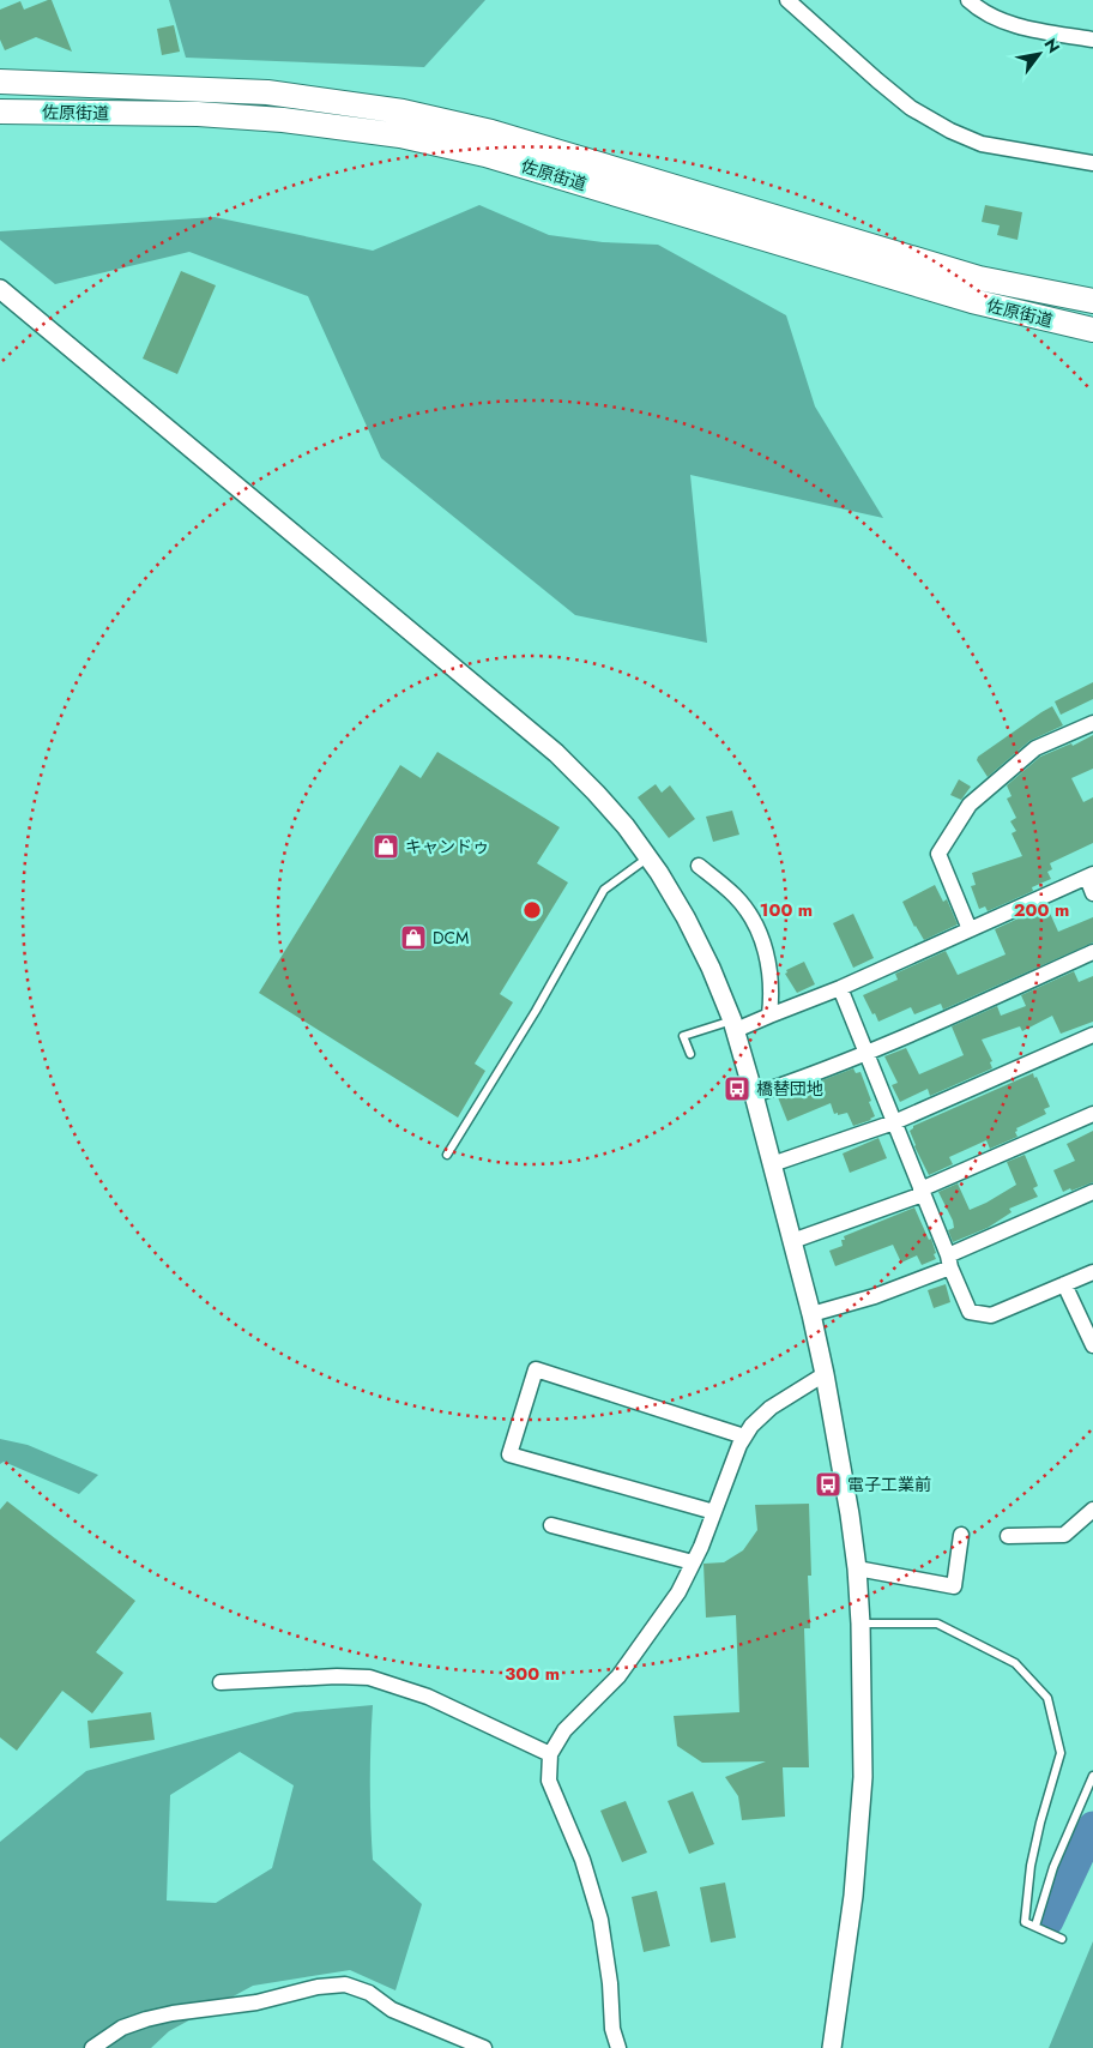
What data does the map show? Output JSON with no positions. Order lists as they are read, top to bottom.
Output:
{
  "streets": {
    "highway": ["佐原街道"]
  },
  "places": {
    "shop": ["キャンドゥ", "DCM"],
    "bus stop": ["橋替団地", "電子工業前"]
  },
  "north": "top right",
  "rings": ["100 m", "200 m", "300 m"]
}
